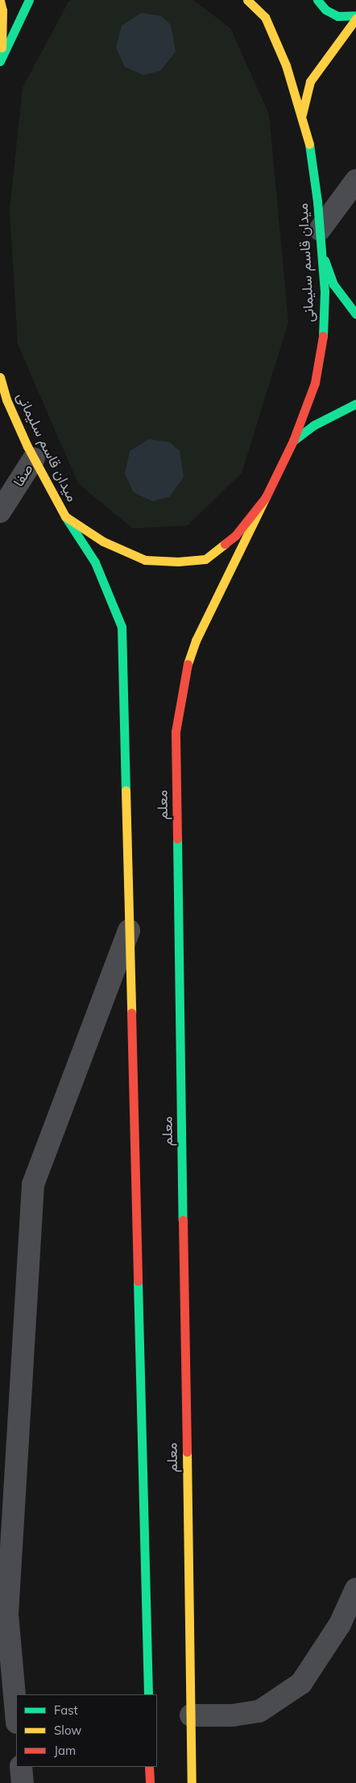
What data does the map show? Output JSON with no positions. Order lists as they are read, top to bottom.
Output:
{
  "streets": {
    "main road": ["میدان قاسم سلیمانی", "معلم"],
    "street": ["صفا"]
  },
  "crossings": [
    ["میدان قاسم سلیمانی", "صفا"],
    ["میدان قاسم سلیمانی", "معلم"]
  ],
  "legend": ["Fast", "Slow", "Jam"]
}
